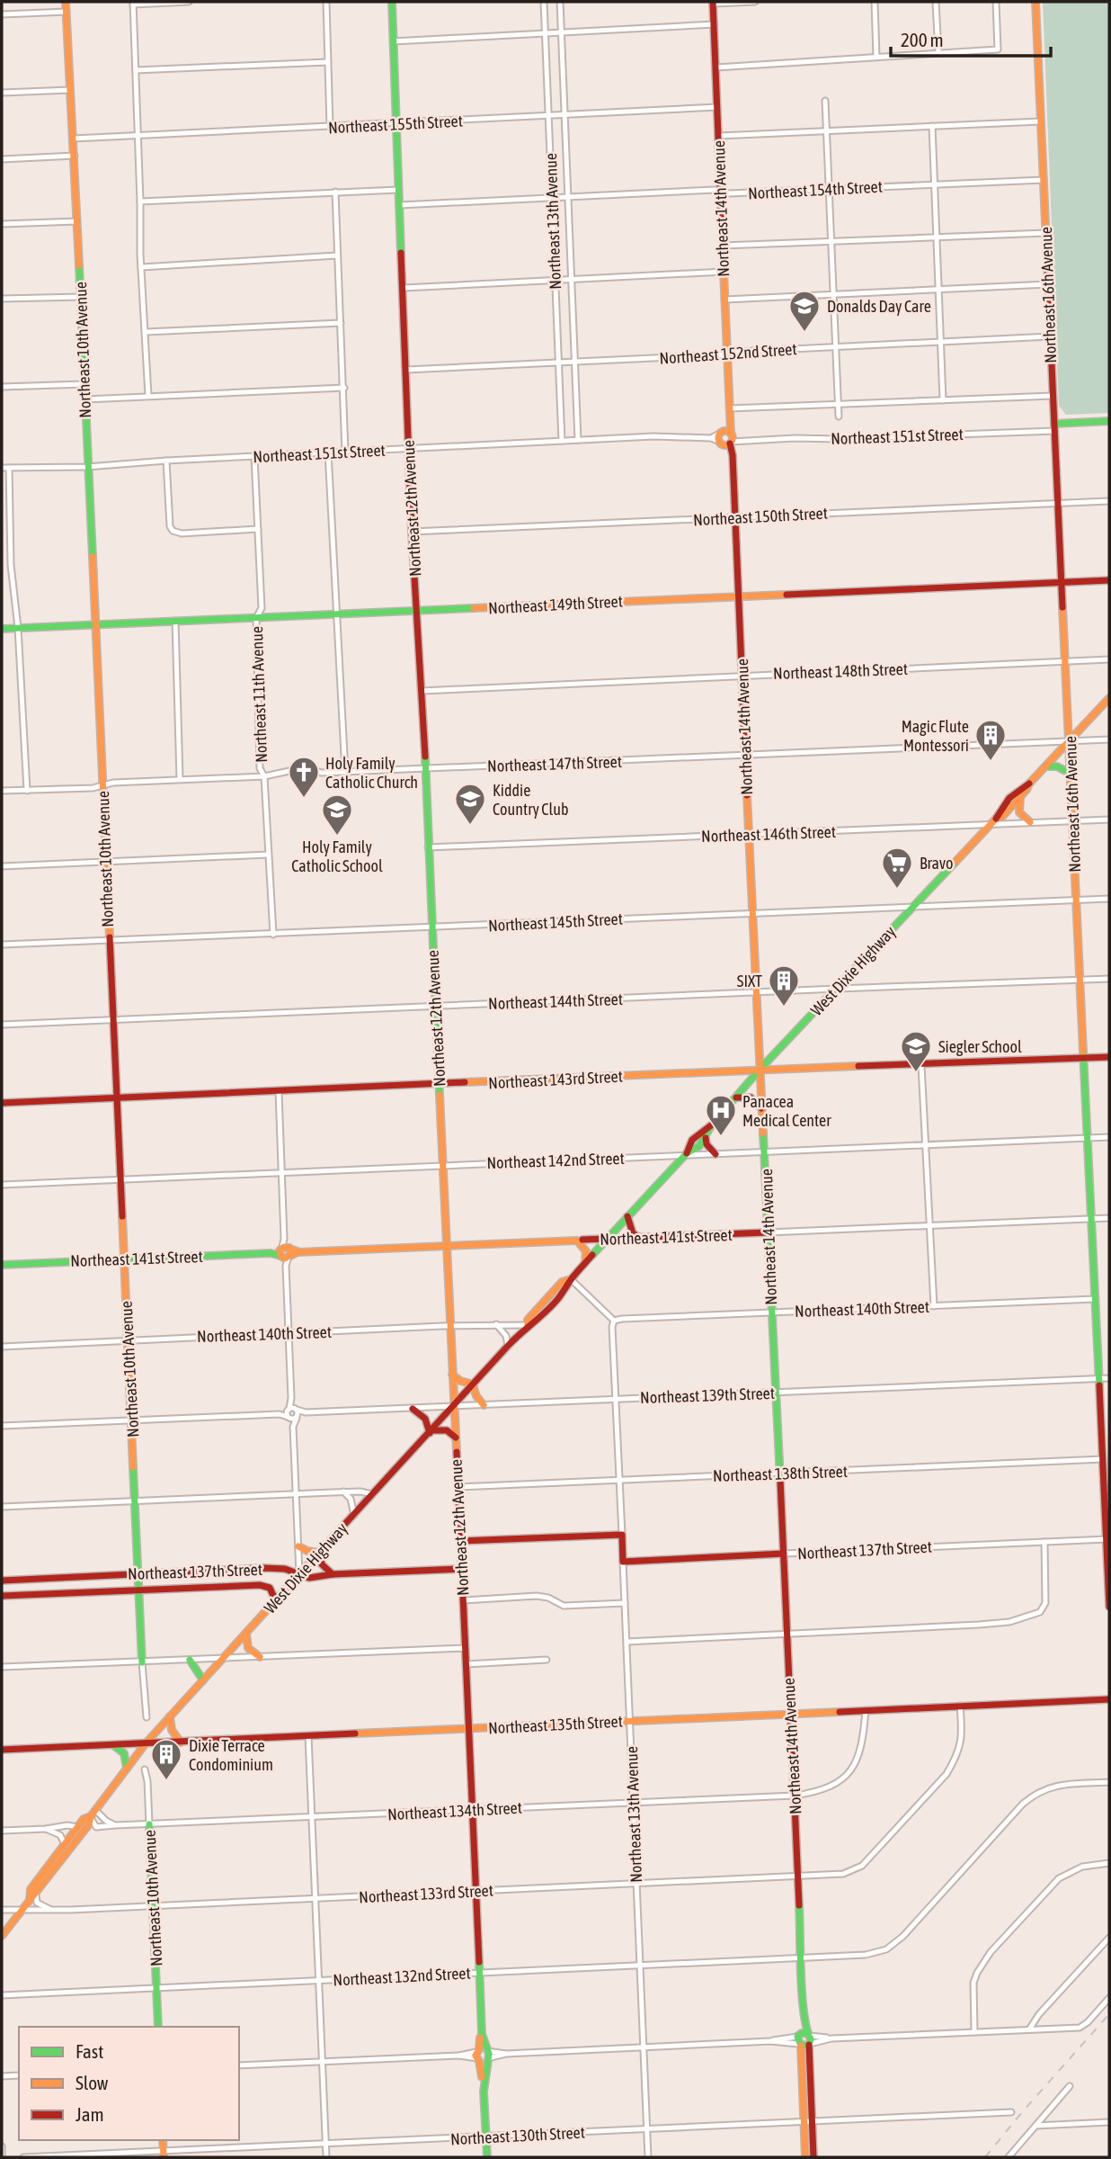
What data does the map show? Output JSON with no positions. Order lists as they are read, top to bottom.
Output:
{
  "streets": {
    "street": [
      "Northeast 155th Street",
      "Northeast 154th Street",
      "Northeast 14th Avenue",
      "Northeast 13th Avenue",
      "Northeast 16th Avenue",
      "Northeast 10th Avenue",
      "Northeast 152nd Street",
      "Northeast 151st Street",
      "Northeast 12th Avenue",
      "Northeast 150th Street",
      "Northeast 149th Street",
      "Northeast 148th Street",
      "Northeast 11th Avenue",
      "Northeast 147th Street",
      "Northeast 146th Street",
      "Northeast 145th Street",
      "West Dixie Highway",
      "Northeast 144th Street",
      "Northeast 143rd Street",
      "Northeast 142nd Street",
      "Northeast 141st Street",
      "Northeast 140th Street",
      "Northeast 139th Street",
      "Northeast 138th Street",
      "Northeast 137th Street",
      "Northeast 135th Street",
      "Northeast 134th Street",
      "Northeast 133rd Street",
      "Northeast 132nd Street",
      "Northeast 130th Street"
    ]
  },
  "crossings": [
    ["Northeast 155th Street", "Northeast 14th Avenue"],
    ["Northeast 155th Street", "Northeast 13th Avenue"],
    ["Northeast 155th Street", "Northeast 10th Avenue"],
    ["Northeast 155th Street", "Northeast 12th Avenue"],
    ["Northeast 154th Street", "Northeast 14th Avenue"],
    ["Northeast 154th Street", "Northeast 13th Avenue"],
    ["Northeast 154th Street", "Northeast 16th Avenue"],
    ["Northeast 154th Street", "Northeast 12th Avenue"],
    ["Northeast 14th Avenue", "Northeast 152nd Street"],
    ["Northeast 14th Avenue", "Northeast 151st Street"],
    ["Northeast 14th Avenue", "Northeast 150th Street"],
    ["Northeast 14th Avenue", "Northeast 149th Street"],
    ["Northeast 14th Avenue", "Northeast 148th Street"],
    ["Northeast 14th Avenue", "Northeast 147th Street"],
    ["Northeast 14th Avenue", "Northeast 146th Street"],
    ["Northeast 14th Avenue", "Northeast 145th Street"],
    ["Northeast 14th Avenue", "West Dixie Highway"],
    ["Northeast 14th Avenue", "Northeast 144th Street"],
    ["Northeast 14th Avenue", "Northeast 143rd Street"],
    ["Northeast 14th Avenue", "Northeast 142nd Street"],
    ["Northeast 14th Avenue", "Northeast 141st Street"],
    ["Northeast 14th Avenue", "Northeast 140th Street"],
    ["Northeast 14th Avenue", "Northeast 139th Street"],
    ["Northeast 14th Avenue", "Northeast 138th Street"],
    ["Northeast 14th Avenue", "Northeast 137th Street"],
    ["Northeast 14th Avenue", "Northeast 135th Street"],
    ["Northeast 14th Avenue", "Northeast 134th Street"],
    ["Northeast 14th Avenue", "Northeast 133rd Street"],
    ["Northeast 14th Avenue", "Northeast 132nd Street"],
    ["Northeast 14th Avenue", "Northeast 130th Street"],
    ["Northeast 13th Avenue", "Northeast 152nd Street"],
    ["Northeast 13th Avenue", "Northeast 151st Street"],
    ["Northeast 13th Avenue", "Northeast 140th Street"],
    ["Northeast 13th Avenue", "Northeast 139th Street"],
    ["Northeast 13th Avenue", "Northeast 138th Street"],
    ["Northeast 13th Avenue", "Northeast 137th Street"],
    ["Northeast 13th Avenue", "Northeast 135th Street"],
    ["Northeast 13th Avenue", "Northeast 134th Street"],
    ["Northeast 13th Avenue", "Northeast 133rd Street"],
    ["Northeast 13th Avenue", "Northeast 132nd Street"],
    ["Northeast 13th Avenue", "Northeast 130th Street"],
    ["Northeast 16th Avenue", "Northeast 152nd Street"],
    ["Northeast 16th Avenue", "Northeast 151st Street"],
    ["Northeast 16th Avenue", "Northeast 150th Street"],
    ["Northeast 16th Avenue", "Northeast 149th Street"],
    ["Northeast 16th Avenue", "Northeast 148th Street"],
    ["Northeast 16th Avenue", "Northeast 147th Street"],
    ["Northeast 16th Avenue", "Northeast 146th Street"],
    ["Northeast 16th Avenue", "Northeast 145th Street"],
    ["Northeast 16th Avenue", "West Dixie Highway"],
    ["Northeast 16th Avenue", "Northeast 144th Street"],
    ["Northeast 16th Avenue", "Northeast 143rd Street"],
    ["Northeast 16th Avenue", "Northeast 142nd Street"],
    ["Northeast 16th Avenue", "Northeast 141st Street"],
    ["Northeast 16th Avenue", "Northeast 140th Street"],
    ["Northeast 16th Avenue", "Northeast 139th Street"],
    ["Northeast 16th Avenue", "Northeast 138th Street"],
    ["Northeast 16th Avenue", "Northeast 137th Street"],
    ["Northeast 10th Avenue", "Northeast 151st Street"],
    ["Northeast 10th Avenue", "Northeast 149th Street"],
    ["Northeast 10th Avenue", "Northeast 147th Street"],
    ["Northeast 10th Avenue", "Northeast 145th Street"],
    ["Northeast 10th Avenue", "Northeast 144th Street"],
    ["Northeast 10th Avenue", "Northeast 143rd Street"],
    ["Northeast 10th Avenue", "Northeast 142nd Street"],
    ["Northeast 10th Avenue", "Northeast 141st Street"],
    ["Northeast 10th Avenue", "Northeast 140th Street"],
    ["Northeast 10th Avenue", "Northeast 137th Street"],
    ["Northeast 10th Avenue", "Northeast 134th Street"],
    ["Northeast 10th Avenue", "Northeast 133rd Street"],
    ["Northeast 10th Avenue", "Northeast 132nd Street"],
    ["Northeast 152nd Street", "Northeast 12th Avenue"],
    ["Northeast 151st Street", "Northeast 12th Avenue"],
    ["Northeast 151st Street", "Northeast 11th Avenue"],
    ["Northeast 12th Avenue", "Northeast 150th Street"],
    ["Northeast 12th Avenue", "Northeast 149th Street"],
    ["Northeast 12th Avenue", "Northeast 148th Street"],
    ["Northeast 12th Avenue", "Northeast 147th Street"],
    ["Northeast 12th Avenue", "Northeast 146th Street"],
    ["Northeast 12th Avenue", "Northeast 145th Street"],
    ["Northeast 12th Avenue", "West Dixie Highway"],
    ["Northeast 12th Avenue", "Northeast 144th Street"],
    ["Northeast 12th Avenue", "Northeast 143rd Street"],
    ["Northeast 12th Avenue", "Northeast 142nd Street"],
    ["Northeast 12th Avenue", "Northeast 141st Street"],
    ["Northeast 12th Avenue", "Northeast 140th Street"],
    ["Northeast 12th Avenue", "Northeast 139th Street"],
    ["Northeast 12th Avenue", "Northeast 138th Street"],
    ["Northeast 12th Avenue", "Northeast 137th Street"],
    ["Northeast 12th Avenue", "Northeast 135th Street"],
    ["Northeast 12th Avenue", "Northeast 134th Street"],
    ["Northeast 12th Avenue", "Northeast 133rd Street"],
    ["Northeast 12th Avenue", "Northeast 132nd Street"],
    ["Northeast 12th Avenue", "Northeast 130th Street"],
    ["Northeast 149th Street", "Northeast 11th Avenue"],
    ["Northeast 11th Avenue", "Northeast 147th Street"],
    ["Northeast 11th Avenue", "Northeast 145th Street"],
    ["Northeast 147th Street", "West Dixie Highway"],
    ["Northeast 146th Street", "West Dixie Highway"],
    ["Northeast 145th Street", "West Dixie Highway"],
    ["West Dixie Highway", "Northeast 144th Street"],
    ["West Dixie Highway", "Northeast 143rd Street"],
    ["West Dixie Highway", "Northeast 142nd Street"],
    ["West Dixie Highway", "Northeast 141st Street"],
    ["West Dixie Highway", "Northeast 140th Street"],
    ["West Dixie Highway", "Northeast 139th Street"],
    ["West Dixie Highway", "Northeast 137th Street"],
    ["West Dixie Highway", "Northeast 135th Street"],
    ["West Dixie Highway", "Northeast 134th Street"],
    ["West Dixie Highway", "Northeast 133rd Street"],
    ["Northeast 135th Street", "Northeast 134th Street"],
    ["Northeast 135th Street", "Northeast 133rd Street"]
  ],
  "places": {
    "school or university": [
      "Donalds Day Care",
      "Kiddie Country Club",
      "Holy Family Catholic School",
      "Siegler School"
    ],
    "building": ["Magic Flute Montessori", "SIXT", "Dixie Terrace Condominium"],
    "church": ["Holy Family Catholic Church"],
    "supermarket": ["Bravo"],
    "hospital": ["Panacea Medical Center"]
  },
  "legend": ["Fast", "Slow", "Jam"],
  "scale_bar": "200 m"
}
